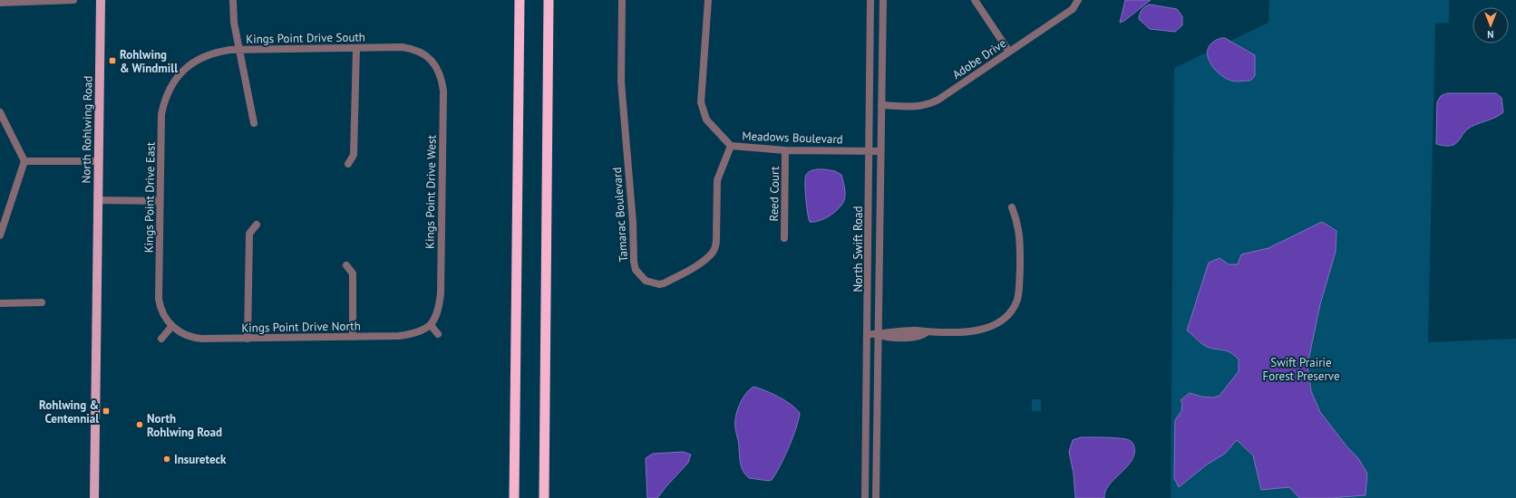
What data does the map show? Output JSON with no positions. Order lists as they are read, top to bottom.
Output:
{
  "streets": {
    "main road": ["North Rohlwing Road"],
    "street": [
      "Kings Point Drive South",
      "Adobe Drive",
      "Meadows Boulevard",
      "Kings Point Drive West",
      "Reed Court",
      "Kings Point Drive East",
      "Tamarac Boulevard",
      "North Swift Road",
      "Kings Point Drive North"
    ]
  },
  "crossings": [
    ["Kings Point Drive South", "Kings Point Drive West"],
    ["Kings Point Drive South", "Kings Point Drive East"],
    ["Adobe Drive", "North Swift Road"],
    ["Meadows Boulevard", "Reed Court"],
    ["Meadows Boulevard", "Tamarac Boulevard"],
    ["Meadows Boulevard", "North Swift Road"],
    ["Kings Point Drive West", "Kings Point Drive North"],
    ["Kings Point Drive East", "Kings Point Drive North"]
  ],
  "parks": ["Swift Prairie Forest Preserve"],
  "places": {
    "transit": ["Rohlwing & Windmill", "Rohlwing & Centennial"],
    "other": ["North Rohlwing Road", "Insureteck"]
  },
  "north": "bottom"
}
